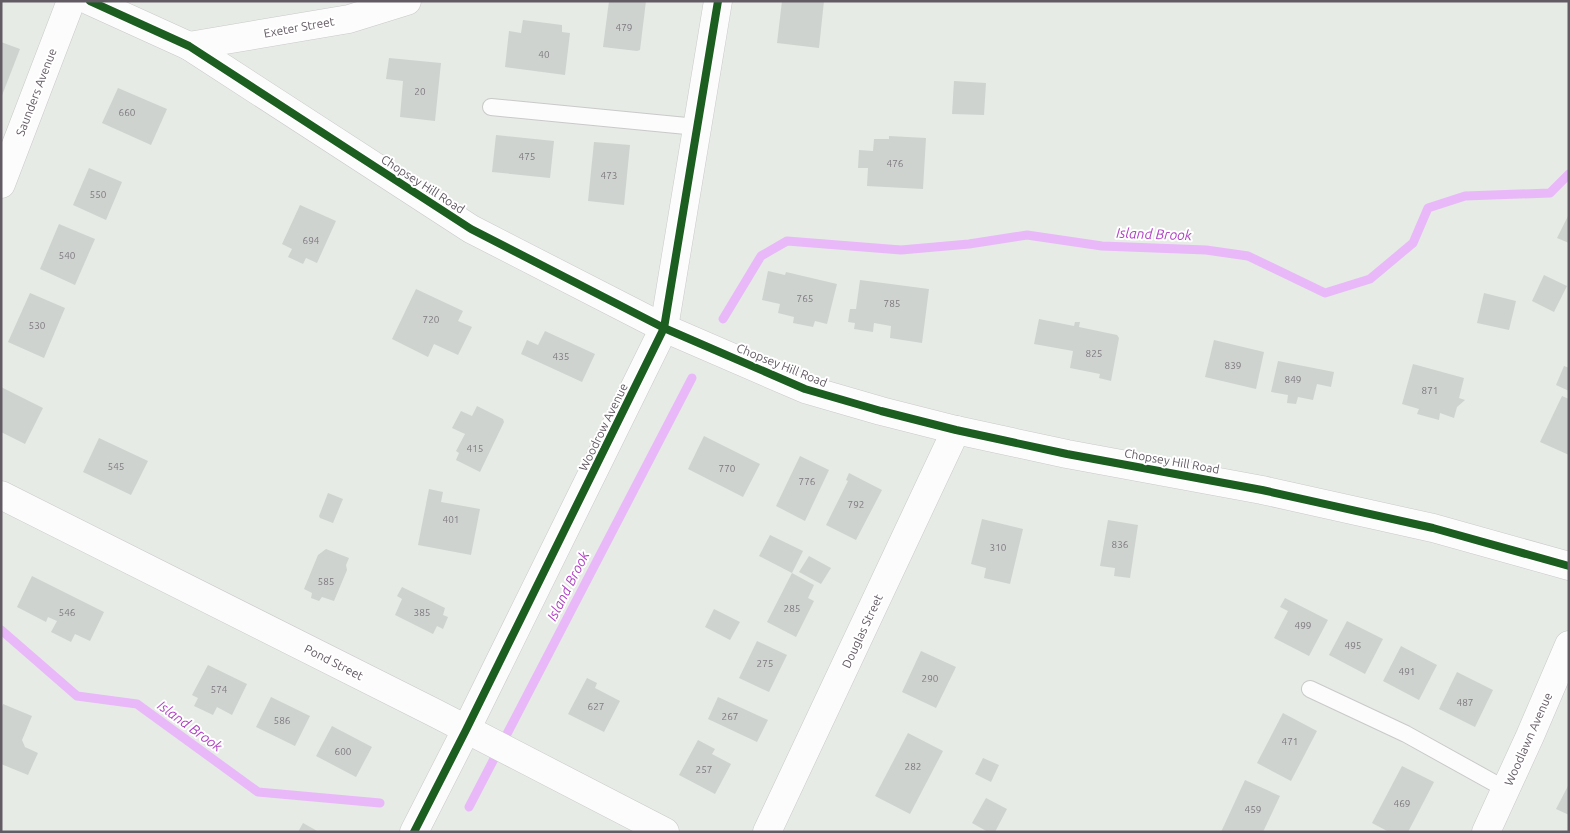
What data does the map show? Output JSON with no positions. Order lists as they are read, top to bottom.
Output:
{
  "streets": {
    "street": [
      "Exeter Street",
      "Saunders Avenue",
      "Chopsey Hill Road",
      "Woodrow Avenue",
      "Douglas Street",
      "Pond Street",
      "Woodlawn Avenue"
    ]
  },
  "crossings": [
    ["Exeter Street", "Chopsey Hill Road"],
    ["Chopsey Hill Road", "Woodrow Avenue"],
    ["Chopsey Hill Road", "Douglas Street"],
    ["Woodrow Avenue", "Pond Street"]
  ],
  "water": ["Island Brook"],
  "house_numbers": [
    "479",
    "40",
    "20",
    "660",
    "475",
    "476",
    "473",
    "550",
    "694",
    "540",
    "765",
    "785",
    "720",
    "530",
    "825",
    "435",
    "839",
    "849",
    "871",
    "415",
    "545",
    "770",
    "776",
    "792",
    "401",
    "836",
    "310",
    "585",
    "285",
    "546",
    "385",
    "499",
    "495",
    "275",
    "491",
    "290",
    "574",
    "487",
    "627",
    "267",
    "586",
    "471",
    "600",
    "282",
    "257",
    "469",
    "459"
  ]
}
